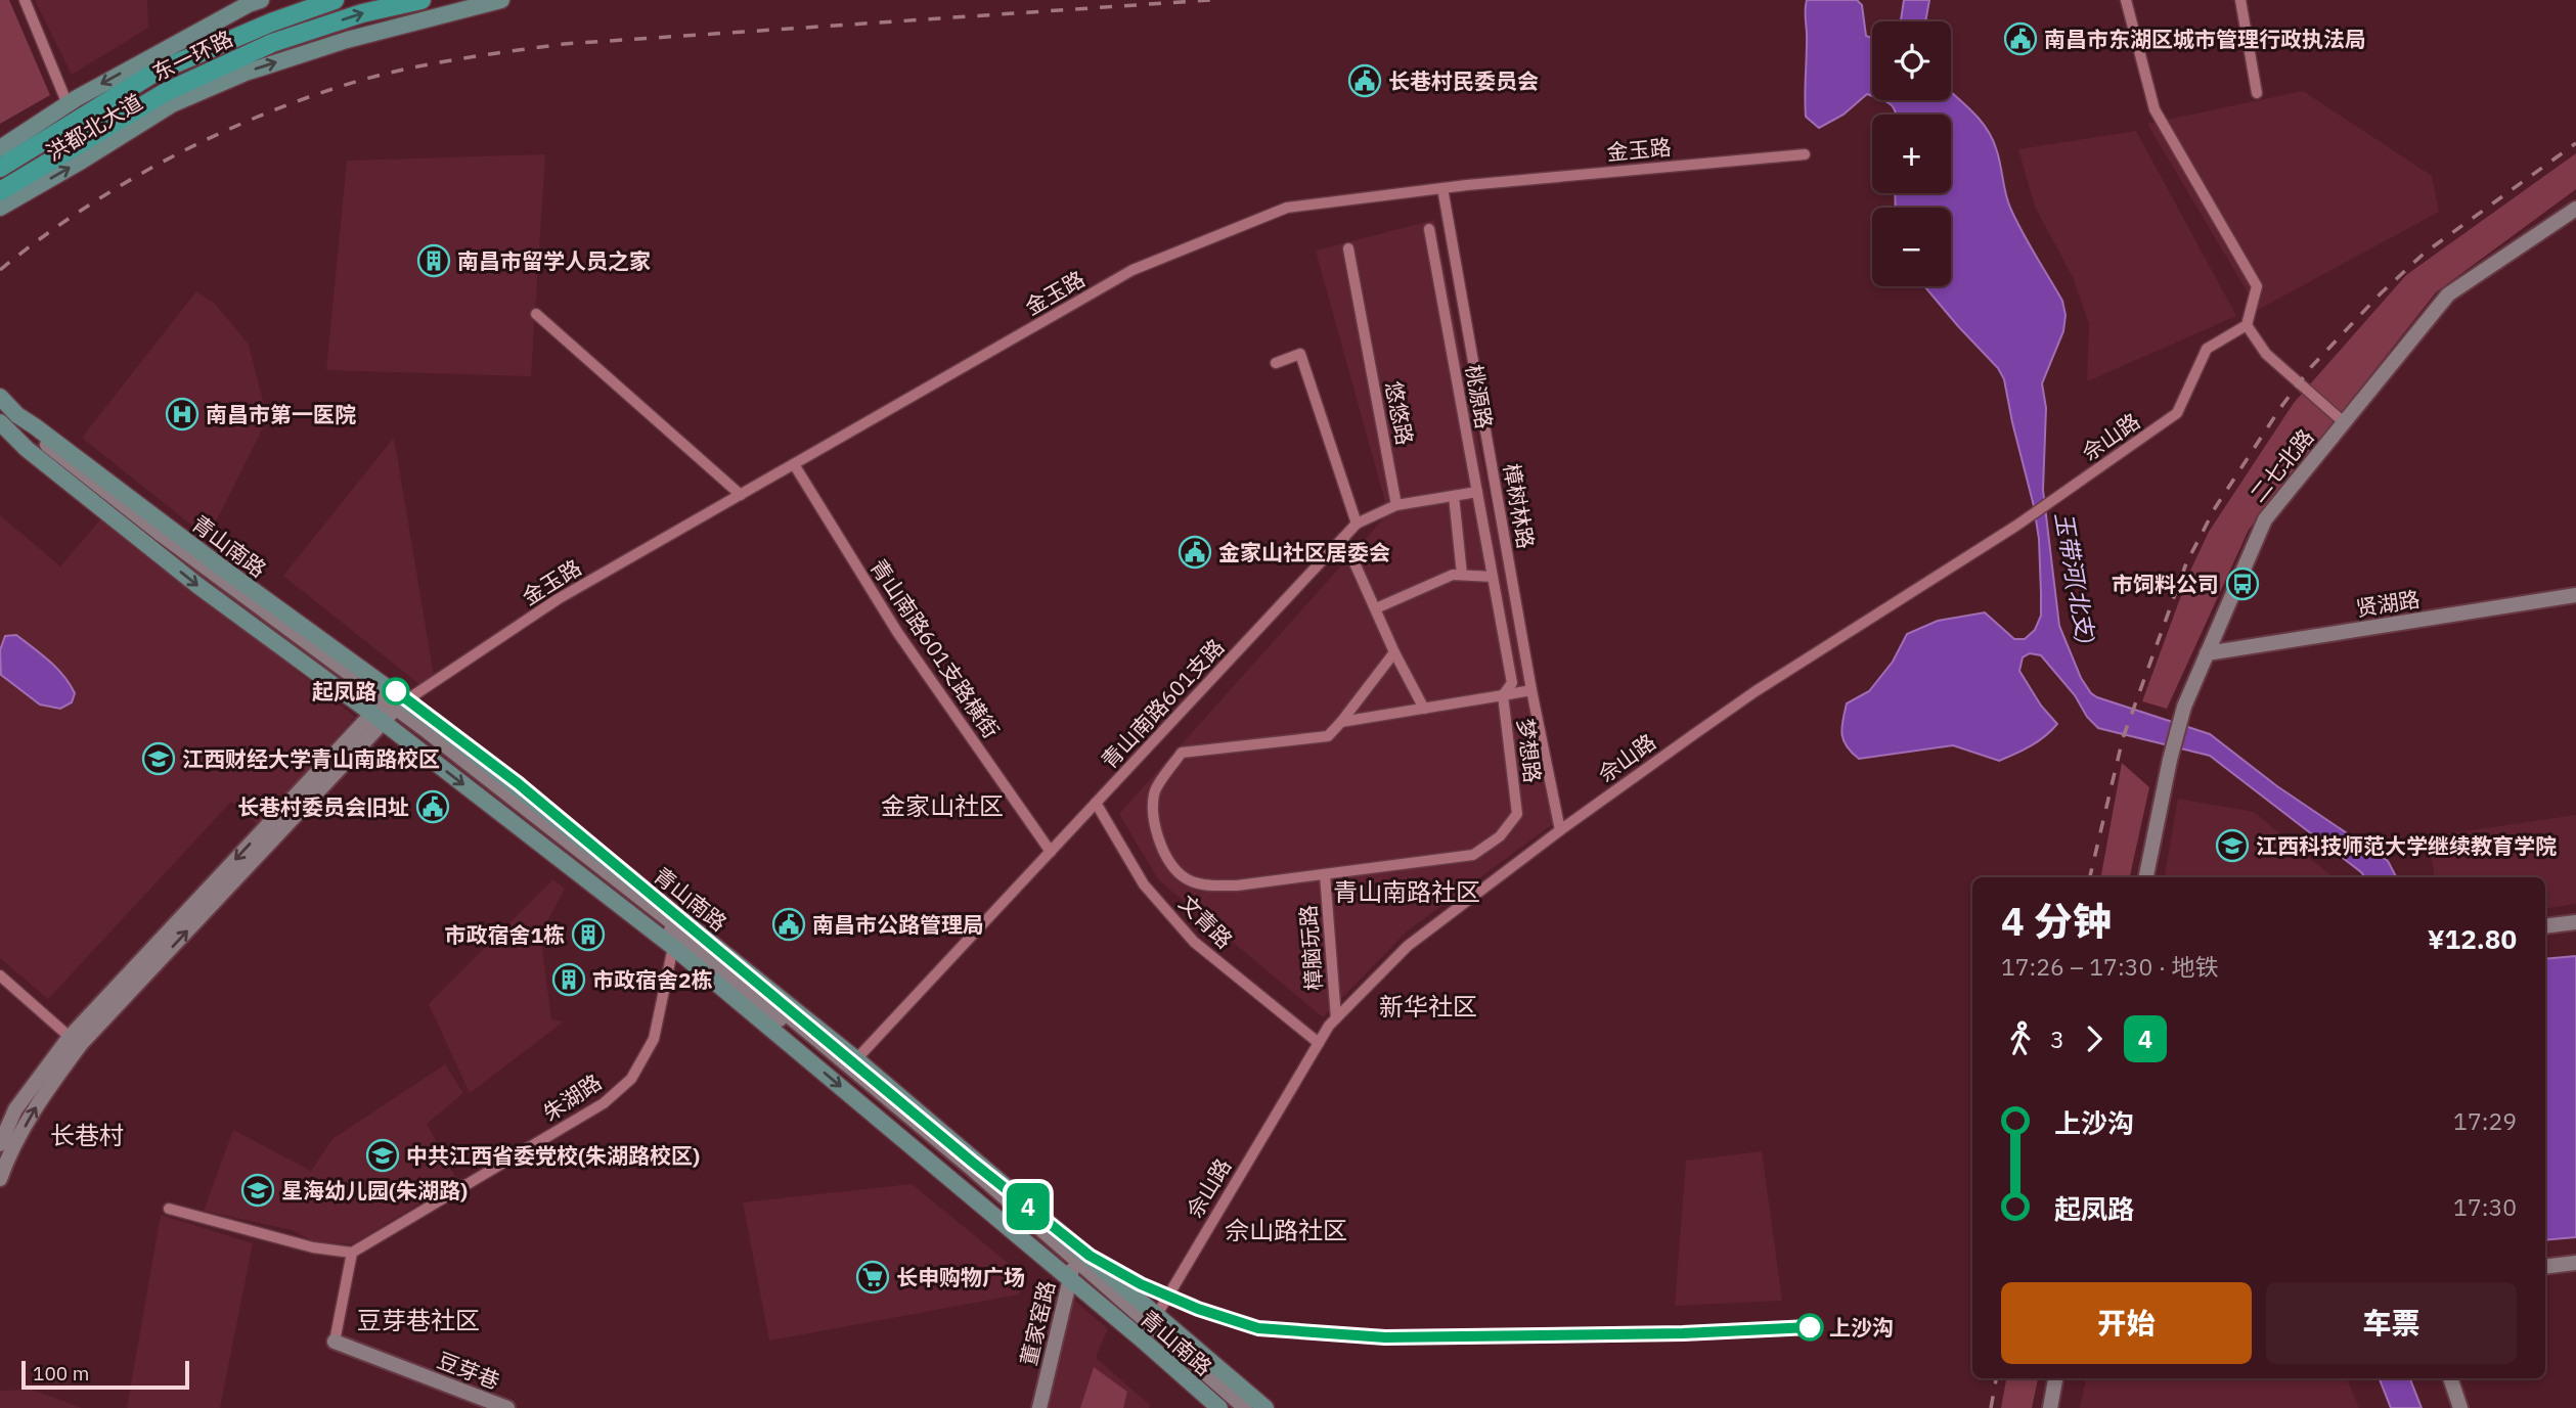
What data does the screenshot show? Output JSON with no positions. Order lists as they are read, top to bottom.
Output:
{
  "streets": {
    "highway": ["东一环路"],
    "main road": [
      "洪都北大道",
      "二七北路",
      "青山南路",
      "贤湖路",
      "董家窑路",
      "豆芽巷"
    ],
    "street": [
      "金玉路",
      "桃源路",
      "悠悠路",
      "佘山路",
      "樟树林路",
      "青山南路601支路横街",
      "青山南路601支路",
      "梦想路",
      "文青路",
      "樟脑玩路",
      "朱湖路"
    ]
  },
  "crossings": [
    ["金玉路", "樟树林路"],
    ["金玉路", "青山南路"],
    ["金玉路", "青山南路601支路横街"],
    ["桃源路", "梦想路"],
    ["佘山路", "樟树林路"],
    ["佘山路", "青山南路"],
    ["佘山路", "文青路"],
    ["佘山路", "樟脑玩路"],
    ["二七北路", "贤湖路"],
    ["青山南路", "青山南路601支路"],
    ["青山南路", "朱湖路"],
    ["青山南路", "董家窑路"],
    ["青山南路601支路横街", "青山南路601支路"],
    ["青山南路601支路", "文青路"],
    ["梦想路", "樟脑玩路"]
  ],
  "districts": [
    "金家山社区",
    "青山南路社区",
    "新华社区",
    "长巷村",
    "佘山路社区",
    "豆芽巷社区"
  ],
  "water": ["玉带河(北支)"],
  "places": {
    "public building": [
      "南昌市东湖区城市管理行政执法局",
      "长巷村民委员会",
      "金家山社区居委会",
      "长巷村委员会旧址",
      "南昌市公路管理局"
    ],
    "building": ["南昌市留学人员之家", "市政宿舍1栋", "市政宿舍2栋"],
    "hospital": ["南昌市第一医院"],
    "bus stop": ["市饲料公司"],
    "other": ["起凤路", "上沙沟"],
    "school or university": [
      "江西财经大学青山南路校区",
      "江西科技师范大学继续教育学院",
      "中共江西省委党校(朱湖路校区)",
      "星海幼儿园(朱湖路)"
    ],
    "supermarket": ["长申购物广场"]
  },
  "lines": ["metro line 4"],
  "scale_bar": "100 m",
  "page": {
    "on_map": "4",
    "map_buttons": ["+", "−"],
    "heading": ["4 分钟", "17:26 – 17:30 · 地铁", "¥12.80"],
    "legs": ["3", "4"],
    "list": [
      {
        "name": "上沙沟",
        "value": "17:29"
      },
      {
        "name": "起凤路",
        "value": "17:30"
      }
    ],
    "buttons": ["开始", "车票"],
    "scale": "100 m"
  }
}
